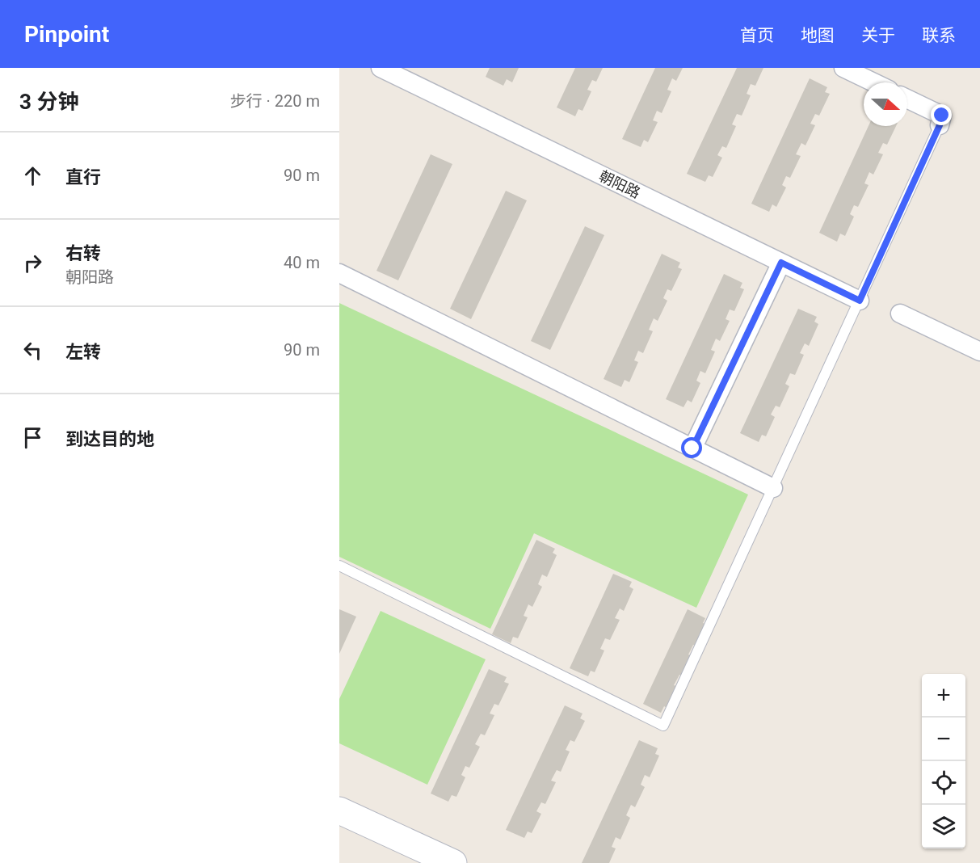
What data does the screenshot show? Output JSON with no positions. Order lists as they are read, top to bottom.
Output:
{
  "streets": {
    "street": ["朝阳路"]
  },
  "north": "right",
  "page": {
    "header": "Pinpoint",
    "nav": [
      "首页",
      "地图",
      "关于",
      "联系"
    ],
    "heading": ["3 分钟", "步行 · 220 m"],
    "list": [
      ["直行", "90 m"],
      ["右转", "朝阳路", "40 m"],
      ["左转", "90 m"],
      "到达目的地"
    ],
    "map_buttons": ["+", "−"]
  }
}
